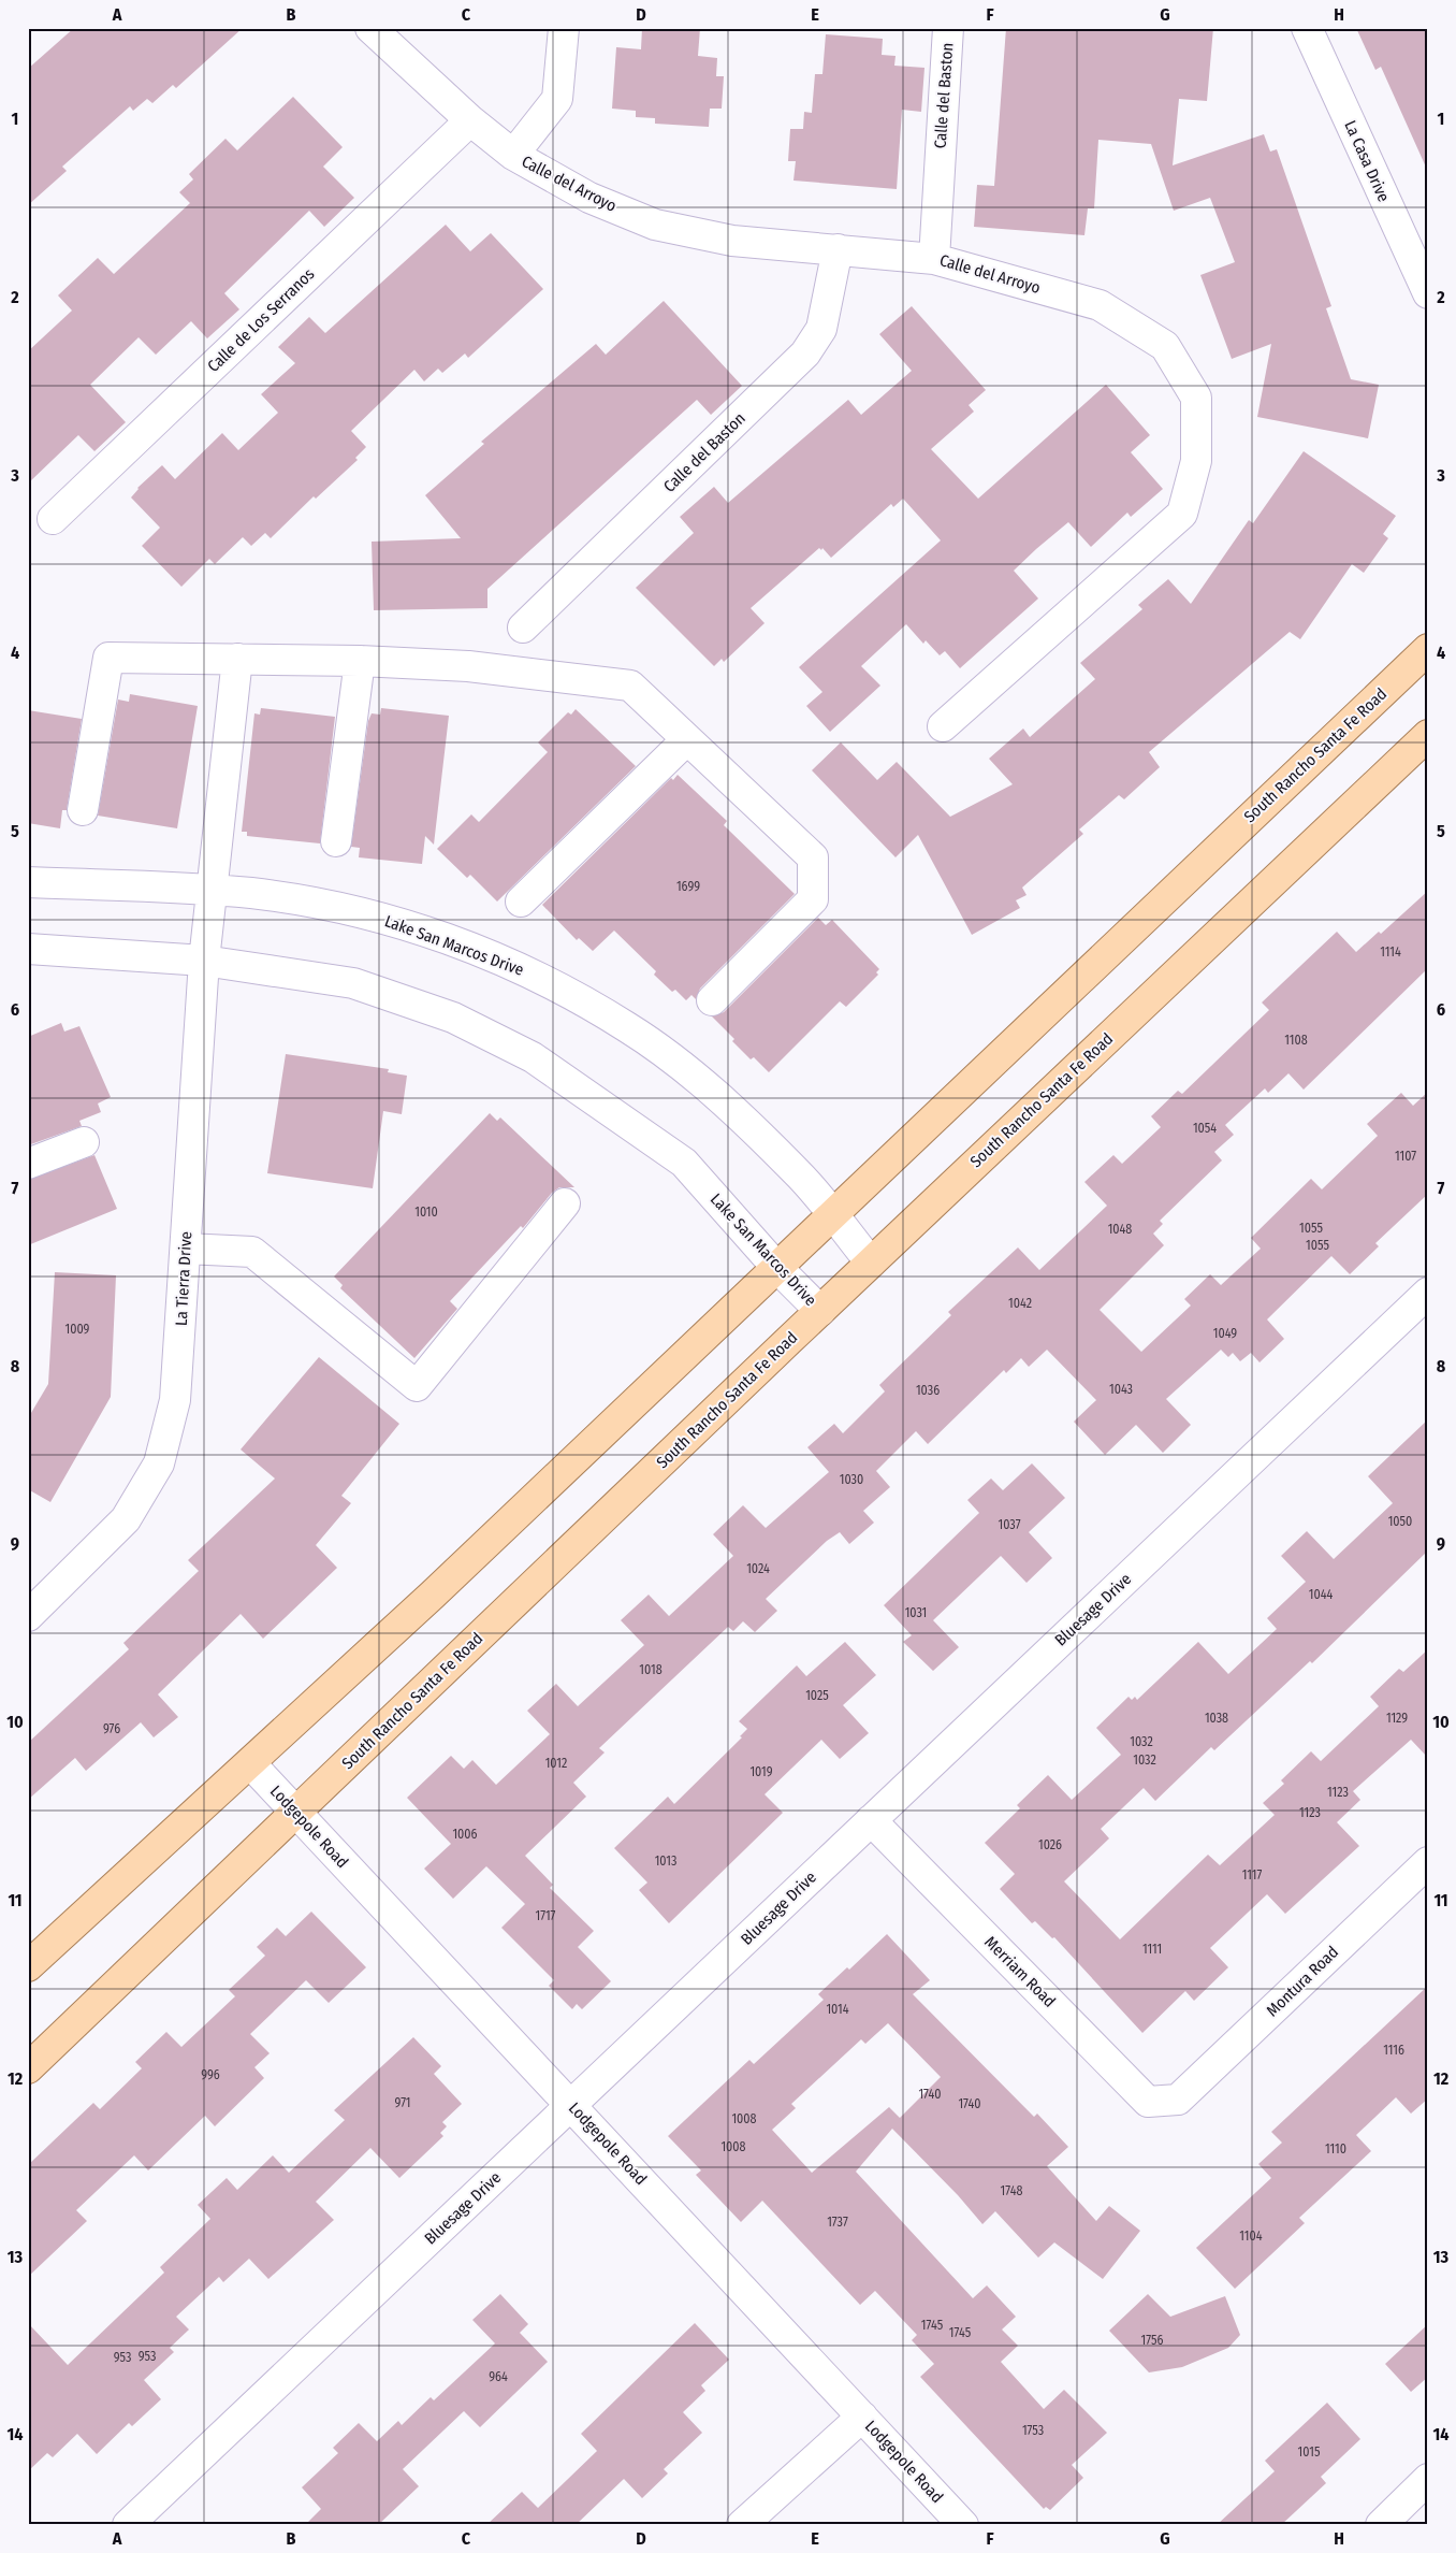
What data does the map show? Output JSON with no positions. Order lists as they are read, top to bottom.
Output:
{
  "streets": {
    "main road": ["South Rancho Santa Fe Road"],
    "street": [
      "Calle del Baston",
      "La Casa Drive",
      "Calle del Arroyo",
      "Calle de Los Serranos",
      "Lake San Marcos Drive",
      "La Tierra Drive",
      "Bluesage Drive",
      "Lodgepole Road",
      "Merriam Road",
      "Montura Road"
    ]
  },
  "crossings": [
    ["Calle del Baston", "Calle del Arroyo"],
    ["Calle del Arroyo", "Calle de Los Serranos"],
    ["South Rancho Santa Fe Road", "Lake San Marcos Drive"],
    ["South Rancho Santa Fe Road", "Lodgepole Road"],
    ["Lake San Marcos Drive", "La Tierra Drive"],
    ["Bluesage Drive", "Lodgepole Road"],
    ["Bluesage Drive", "Merriam Road"],
    ["Merriam Road", "Montura Road"]
  ],
  "house_numbers": [
    "1699",
    "1114",
    "1108",
    "1054",
    "1107",
    "1010",
    "1055",
    "1048",
    "1055",
    "1042",
    "1009",
    "1049",
    "1043",
    "1036",
    "1030",
    "1050",
    "1037",
    "1024",
    "1044",
    "1031",
    "1018",
    "1025",
    "1038",
    "1129",
    "976",
    "1032",
    "1032",
    "1012",
    "1019",
    "1123",
    "1123",
    "1006",
    "1026",
    "1013",
    "1117",
    "1717",
    "1111",
    "1014",
    "1116",
    "996",
    "1740",
    "971",
    "1740",
    "1008",
    "1008",
    "1110",
    "1748",
    "1737",
    "1104",
    "1745",
    "1745",
    "1756",
    "953",
    "953",
    "964",
    "1753",
    "1015"
  ],
  "grid": {
    "columns": [
      "A",
      "B",
      "C",
      "D",
      "E",
      "F",
      "G",
      "H"
    ],
    "rows": [
      "1",
      "2",
      "3",
      "4",
      "5",
      "6",
      "7",
      "8",
      "9",
      "10",
      "11",
      "12",
      "13",
      "14"
    ]
  }
}
